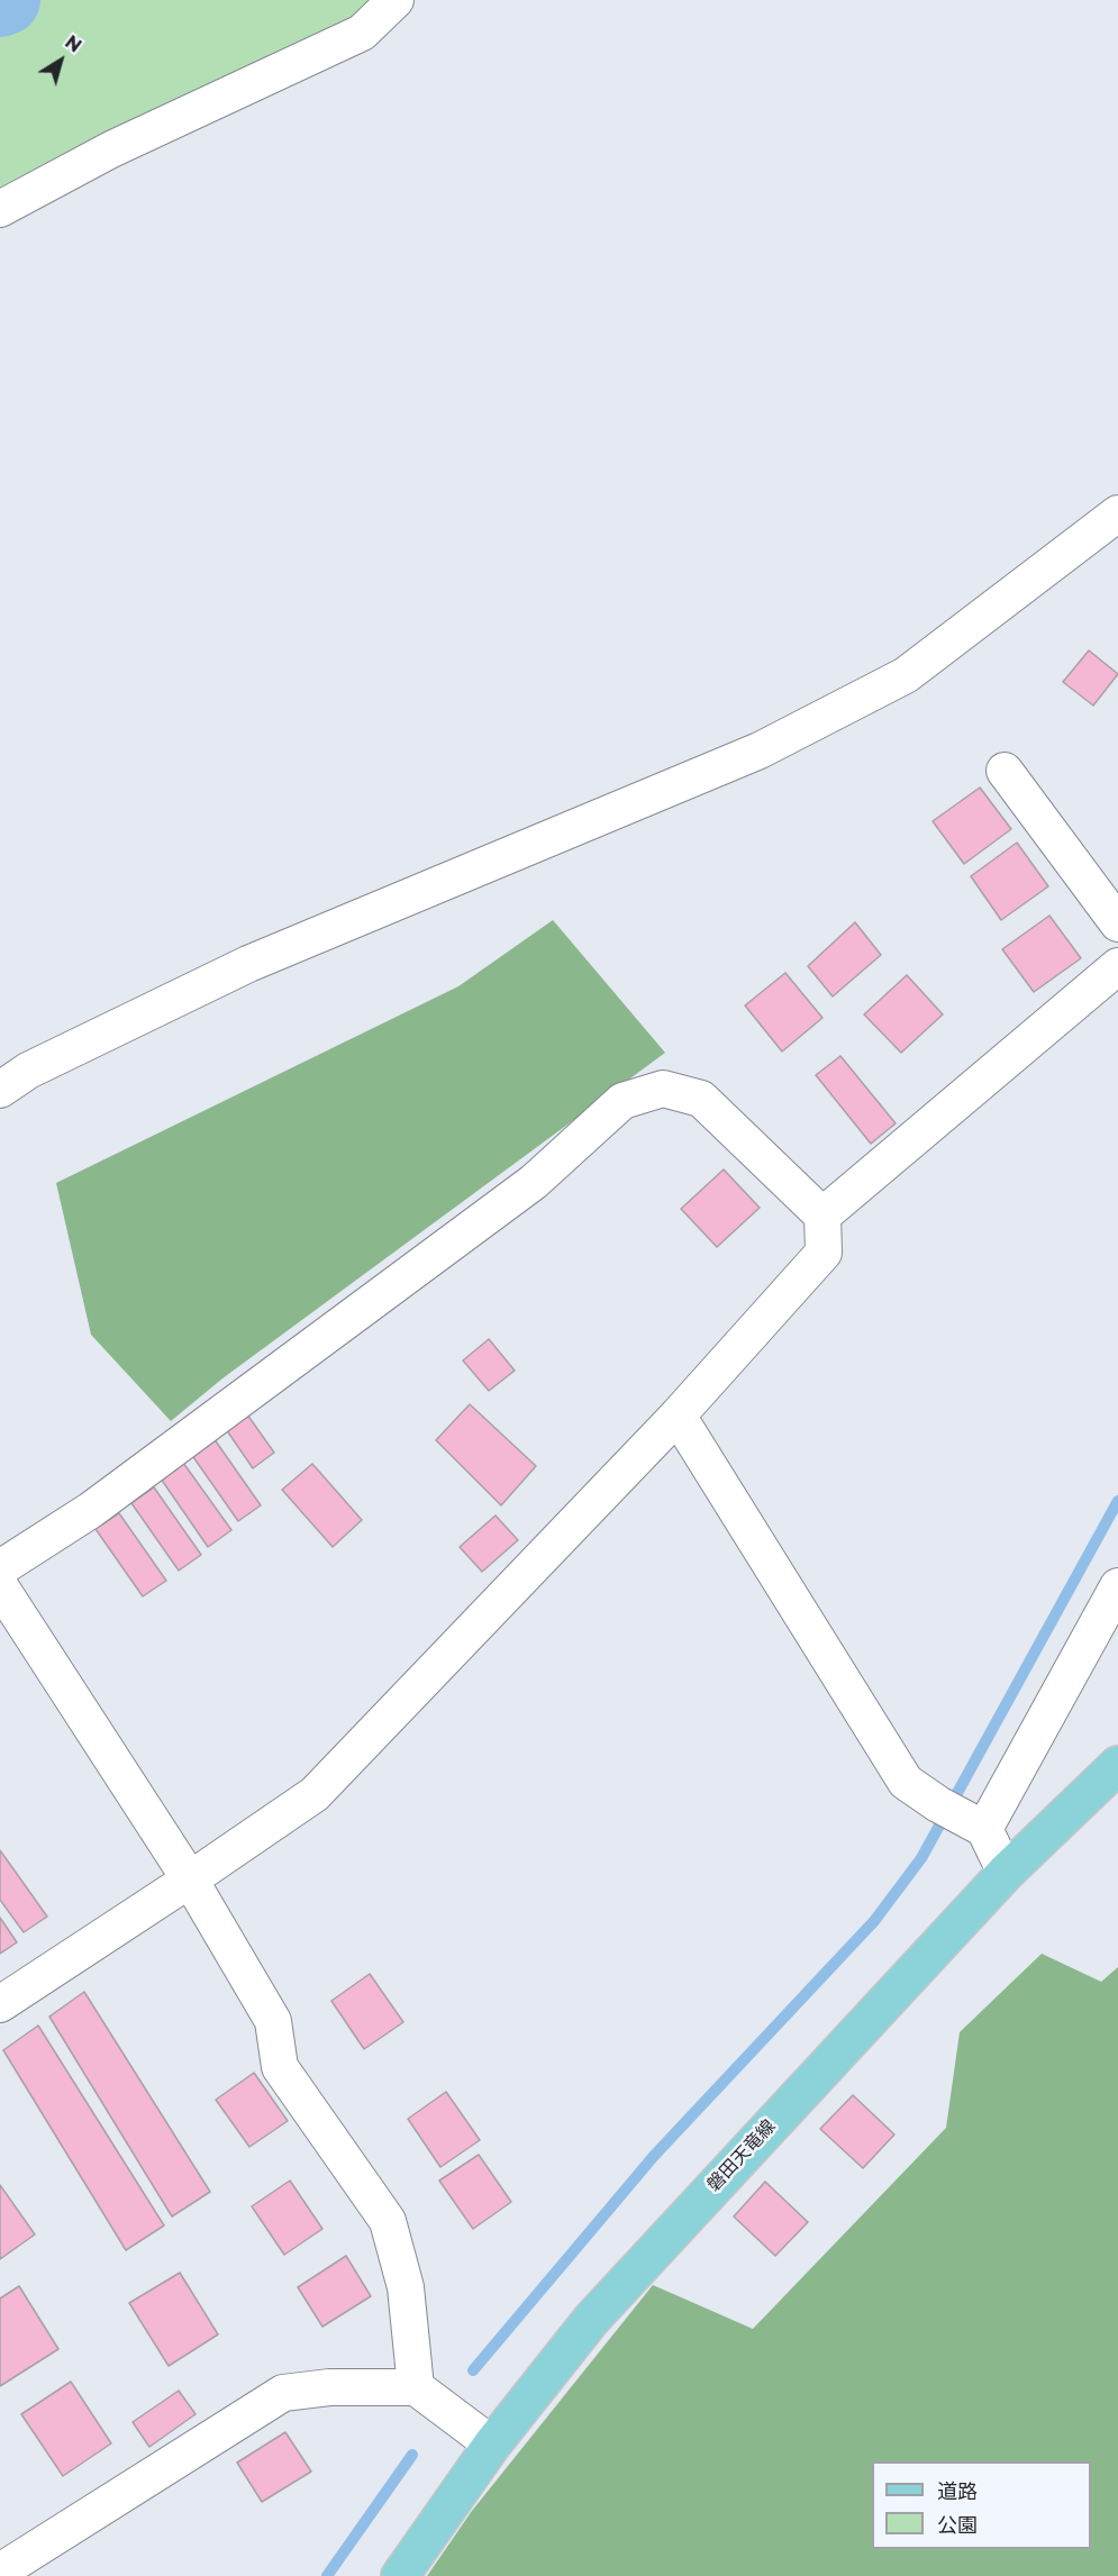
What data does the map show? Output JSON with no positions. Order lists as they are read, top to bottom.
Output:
{
  "streets": {
    "main road": ["磐田天竜線"]
  },
  "legend": ["道路", "公園"],
  "north": "top right"
}
